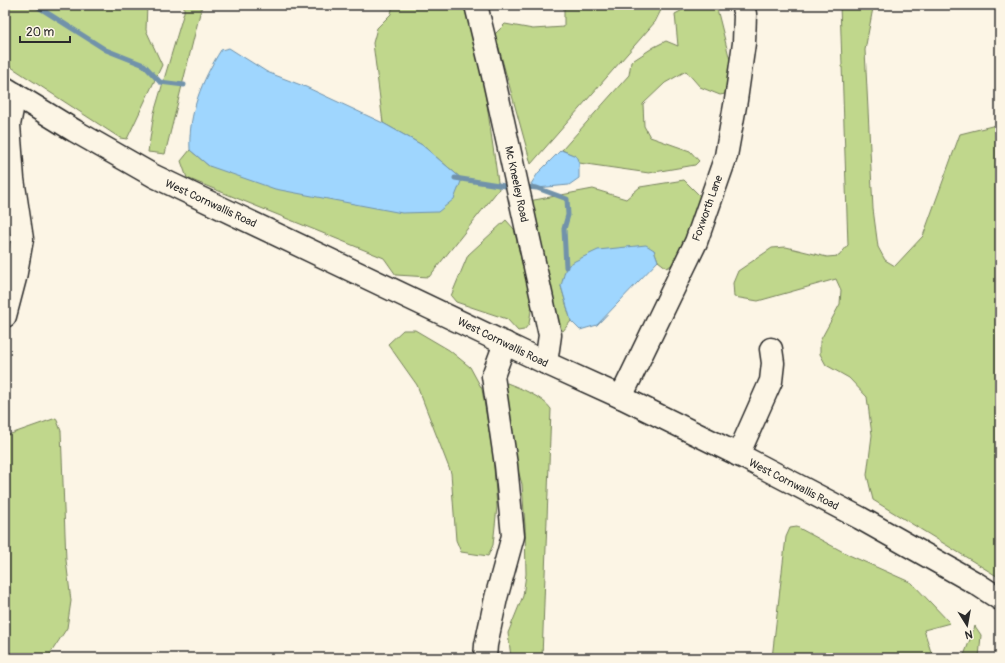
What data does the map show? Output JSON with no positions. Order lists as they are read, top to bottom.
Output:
{
  "streets": {
    "street": ["Mc Kneeley Road", "West Cornwallis Road", "Foxworth Lane"]
  },
  "crossings": [
    ["Mc Kneeley Road", "West Cornwallis Road"],
    ["West Cornwallis Road", "Foxworth Lane"]
  ],
  "scale_bar": "20 m",
  "north": "bottom"
}
